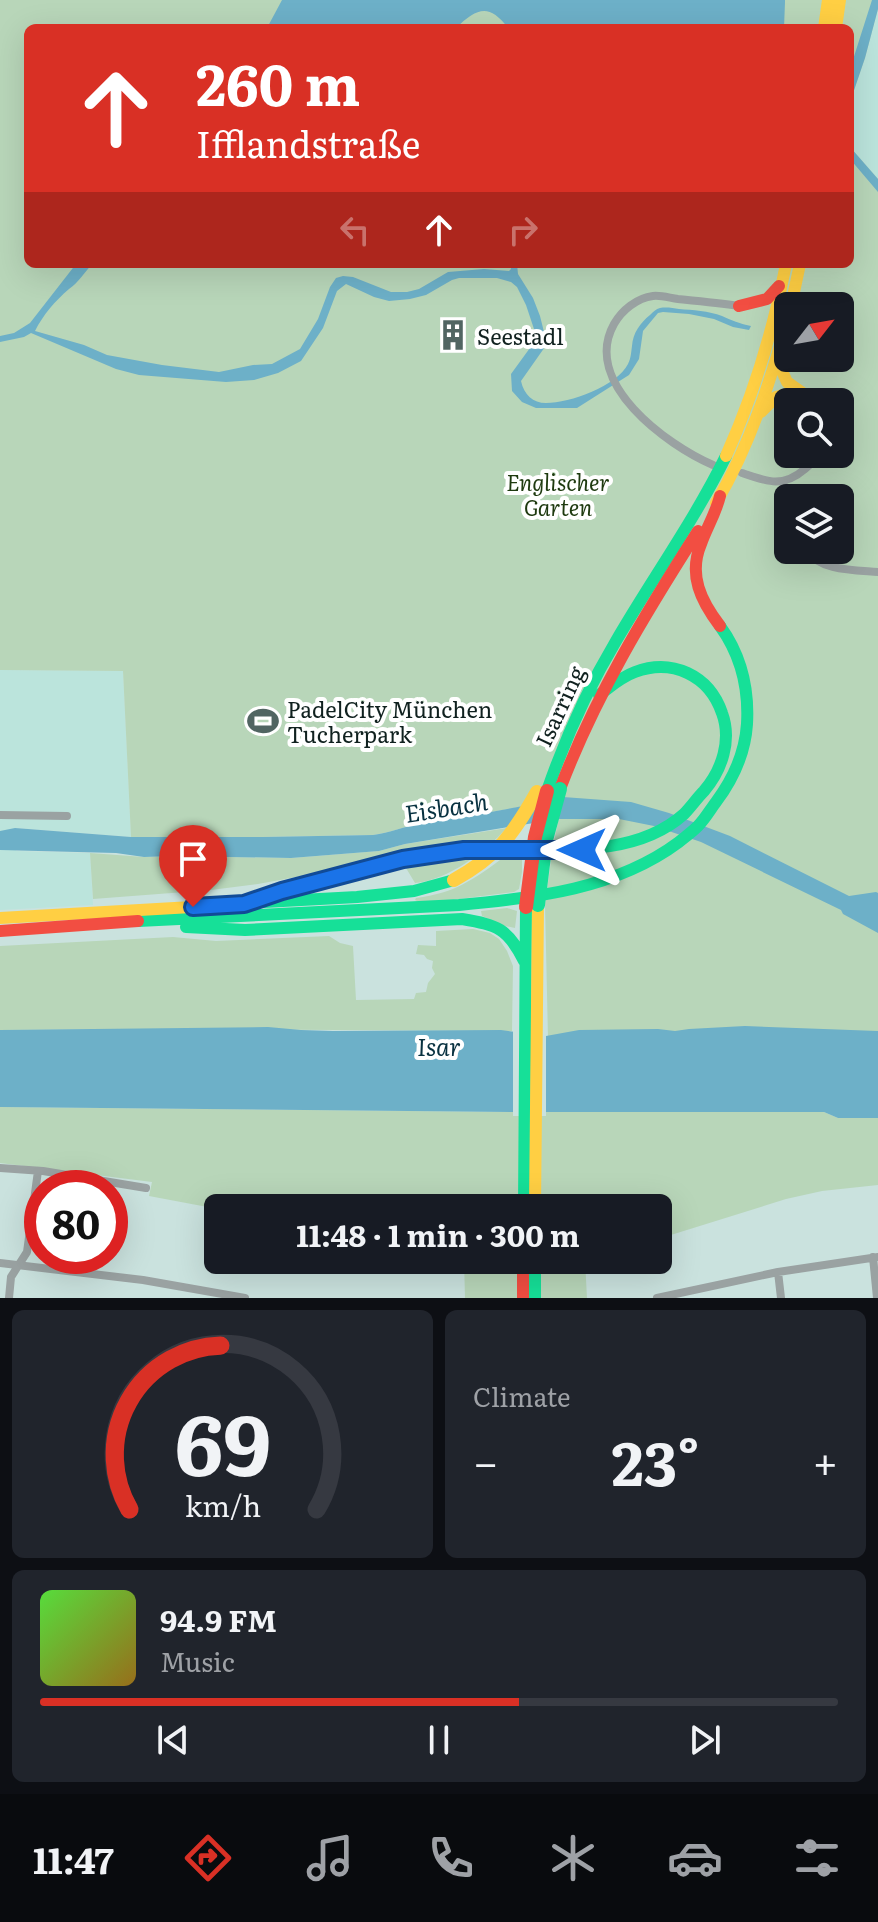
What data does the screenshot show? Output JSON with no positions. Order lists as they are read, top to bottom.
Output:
{
  "streets": {
    "main road": ["Isarring"]
  },
  "water": ["Eisbach", "Isar"],
  "parks": ["Englischer Garten"],
  "places": {
    "building": ["Seestadl"],
    "sports": ["PadelCity München Tucherpark"]
  },
  "north": "top right",
  "page": {
    "turn": ["260 m", "Ifflandstraße"],
    "limit": "80",
    "trip": "11:48 · 1 min · 300 m",
    "tile": "Climate",
    "heat": ["−", "23°", "+"],
    "song": ["94.9 FM", "Music"],
    "tabs": "11:47",
    "gauge": ["69", "km/h"]
  }
}
